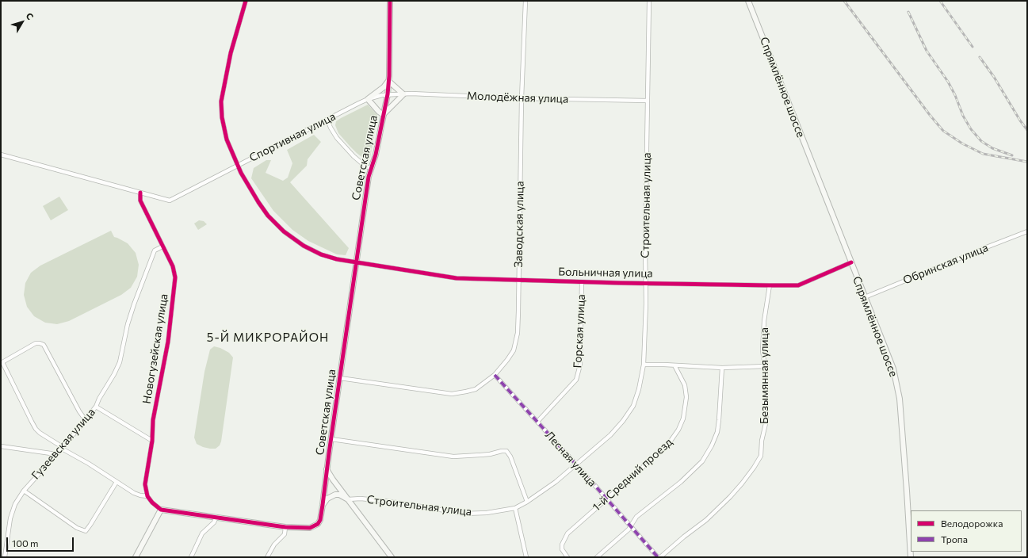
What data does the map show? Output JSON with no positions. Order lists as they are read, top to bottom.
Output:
{
  "streets": {
    "street": [
      "Спрямлённое шоссе",
      "Молодёжная улица",
      "Спортивная улица",
      "Советская улица",
      "Строительная улица",
      "Заводская улица",
      "Обринская улица",
      "Больничная улица",
      "Горская улица",
      "Новогузейская улица",
      "Безымянная улица",
      "Гузеевская улица",
      "Лесная улица",
      "1-й Средний проезд"
    ]
  },
  "crossings": [
    ["Спрямлённое шоссе", "Обринская улица"],
    ["Спрямлённое шоссе", "Больничная улица"],
    ["Молодёжная улица", "Спортивная улица"],
    ["Молодёжная улица", "Советская улица"],
    ["Молодёжная улица", "Строительная улица"],
    ["Молодёжная улица", "Заводская улица"],
    ["Спортивная улица", "Советская улица"],
    ["Спортивная улица", "Больничная улица"],
    ["Спортивная улица", "Новогузейская улица"],
    ["Советская улица", "Заводская улица"],
    ["Советская улица", "Больничная улица"],
    ["Строительная улица", "Больничная улица"],
    ["Строительная улица", "Лесная улица"],
    ["Заводская улица", "Больничная улица"],
    ["Заводская улица", "Лесная улица"],
    ["Больничная улица", "Горская улица"],
    ["Больничная улица", "Безымянная улица"],
    ["Горская улица", "Лесная улица"],
    ["Новогузейская улица", "Гузеевская улица"],
    ["Безымянная улица", "Лесная улица"],
    ["Лесная улица", "1-й Средний проезд"]
  ],
  "districts": ["5-Й МИКРОРАЙОН"],
  "legend": ["Велодорожка", "Тропа"],
  "scale_bar": "100 m",
  "north": "top right"
}
